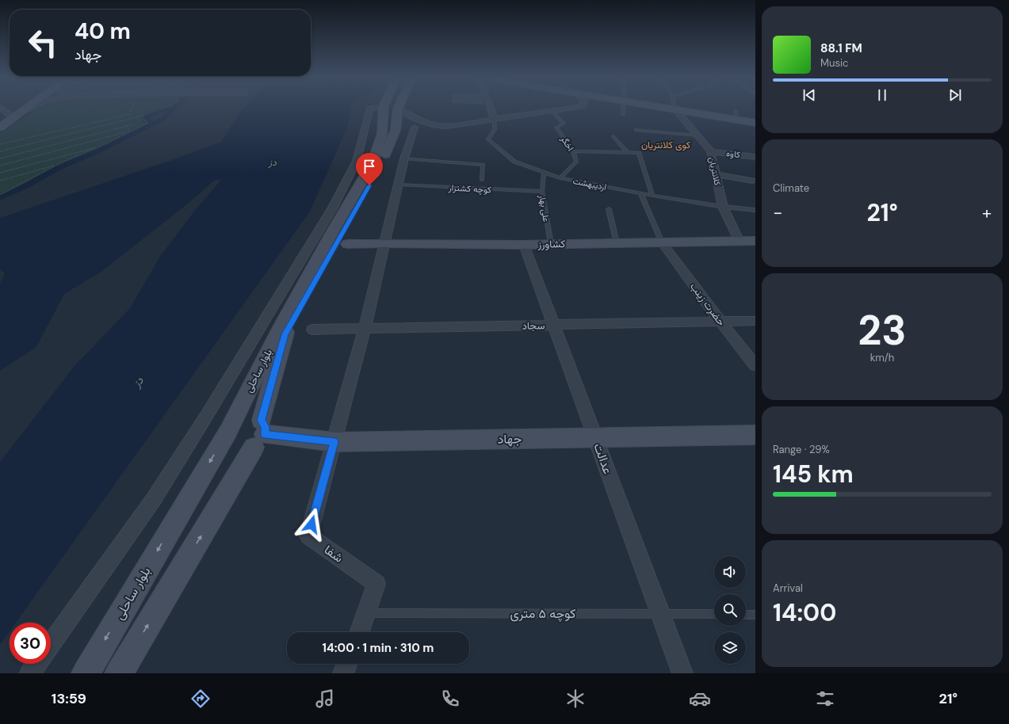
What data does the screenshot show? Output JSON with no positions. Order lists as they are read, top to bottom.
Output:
{
  "streets": {
    "main road": ["کشاورز", "بلوار ساحلی", "جهاد"],
    "street": [
      "کاوه",
      "کلانتریان",
      "حضرت زینب",
      "سجاد",
      "عدالت",
      "شفا"
    ],
    "lane": [
      "اخگر",
      "اردیبهشت",
      "کوچه کشتزار",
      "علی بهار",
      "کوچه ۵ متری"
    ]
  },
  "crossings": [
    ["اخگر", "اردیبهشت"],
    ["کاوه", "کلانتریان"],
    ["کلانتریان", "اردیبهشت"],
    ["کلانتریان", "کشاورز"],
    ["اردیبهشت", "علی بهار"],
    ["کوچه کشتزار", "علی بهار"],
    ["علی بهار", "کشاورز"],
    ["کشاورز", "حضرت زینب"],
    ["کشاورز", "عدالت"],
    ["حضرت زینب", "سجاد"],
    ["سجاد", "عدالت"],
    ["بلوار ساحلی", "جهاد"],
    ["جهاد", "عدالت"],
    ["جهاد", "شفا"],
    ["عدالت", "کوچه ۵ متری"],
    ["شفا", "کوچه ۵ متری"]
  ],
  "districts": ["کوی کلانتریان"],
  "water": ["دز"],
  "page": {
    "turn": ["40 m", "جهاد"],
    "song": ["88.1 FM", "Music"],
    "tile": [
      "Climate",
      ["23", "km/h"],
      ["Range · 29%", "145 km"],
      ["Arrival", "14:00"]
    ],
    "heat": ["−", "21°", "+"],
    "limit": "30",
    "trip": "14:00 · 1 min · 310 m",
    "tabs": ["13:59", "21°"]
  }
}
